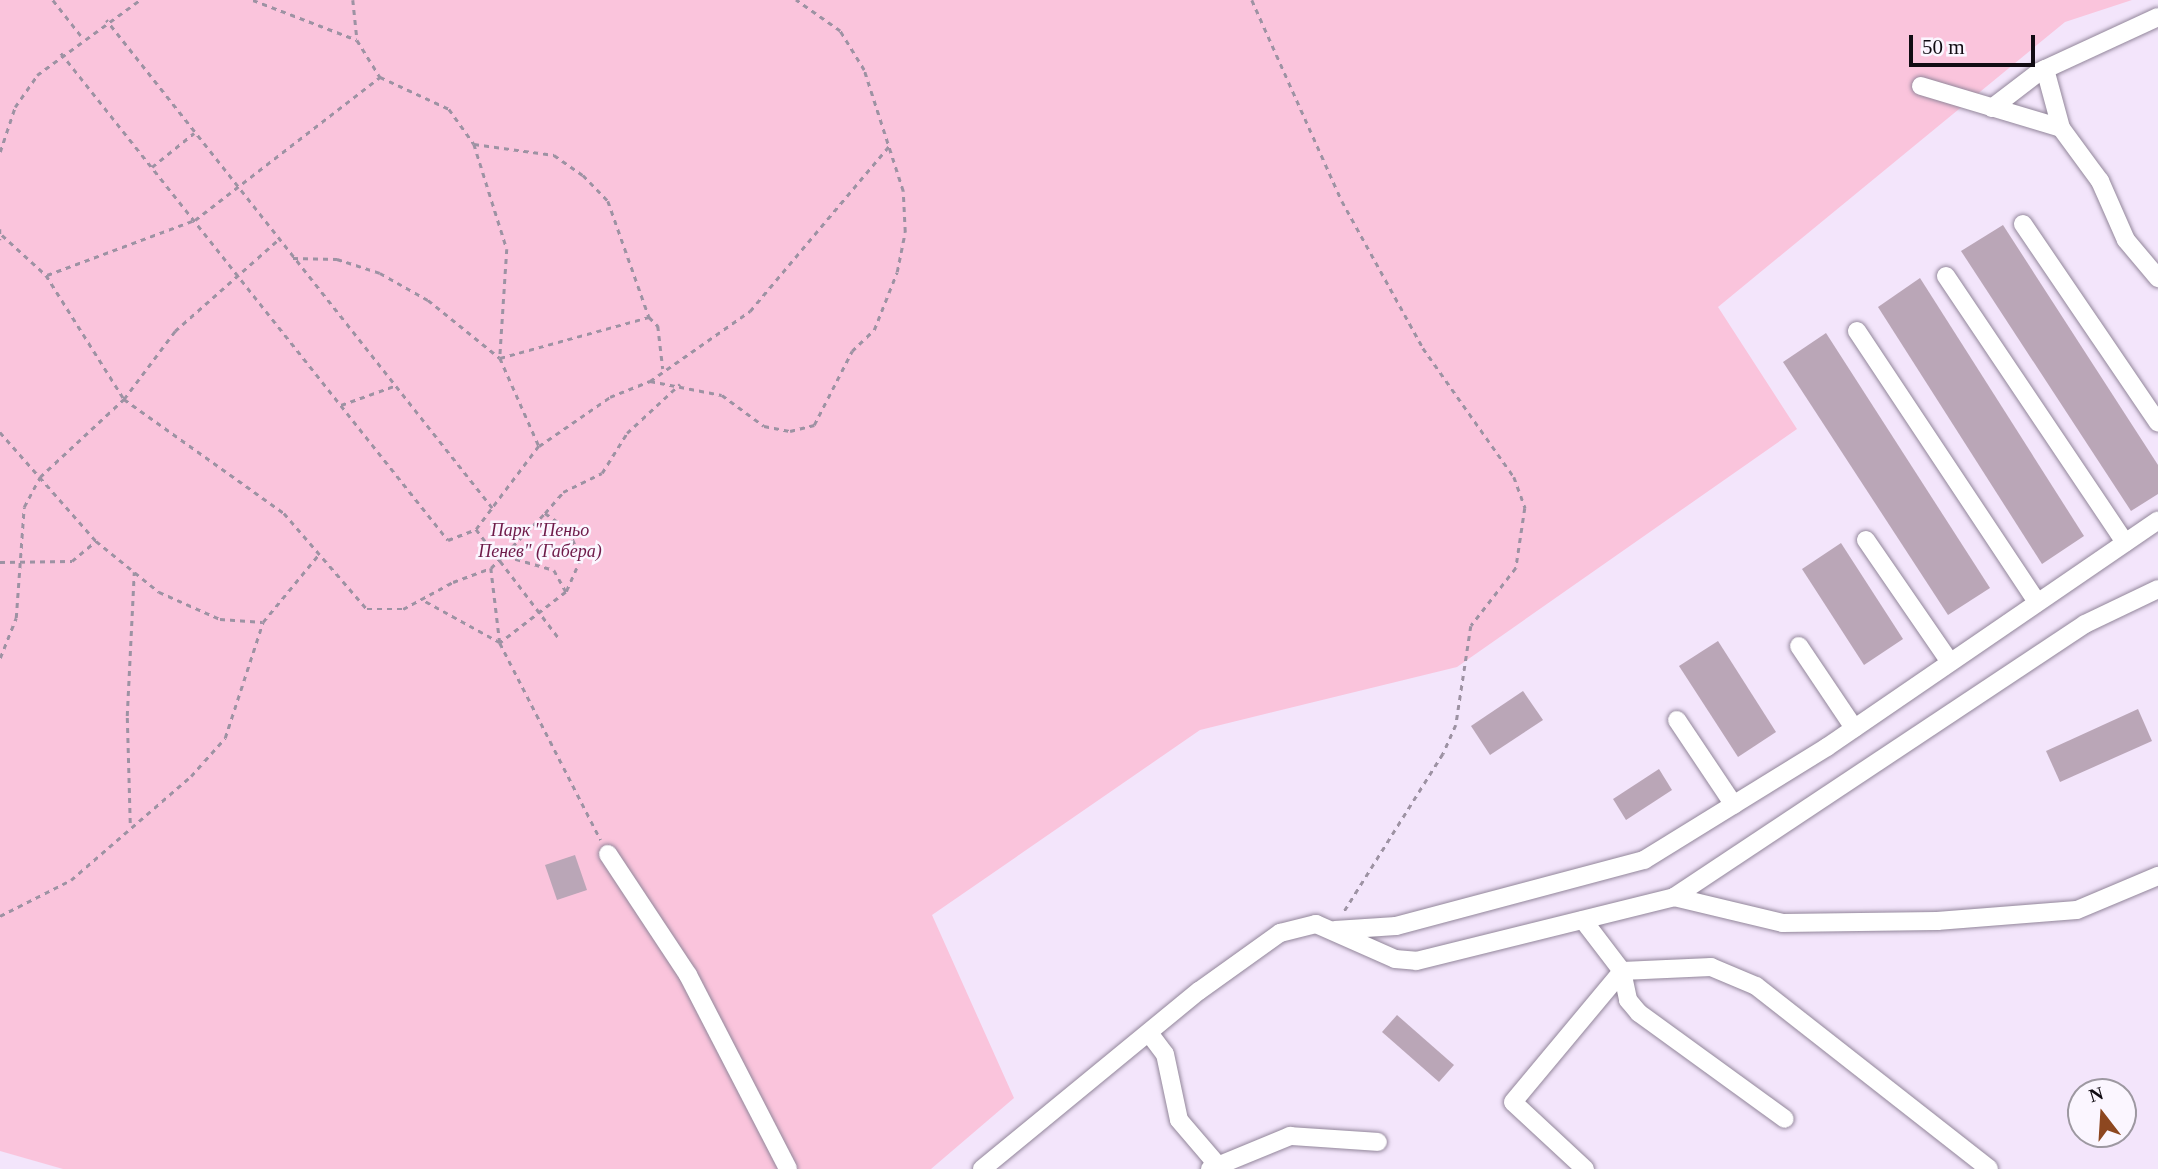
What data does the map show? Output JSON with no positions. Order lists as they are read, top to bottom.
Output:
{
  "parks": ["Парк \"Пеньо Пенев\" (Габера)"],
  "scale_bar": "50 m",
  "north": "top"
}
